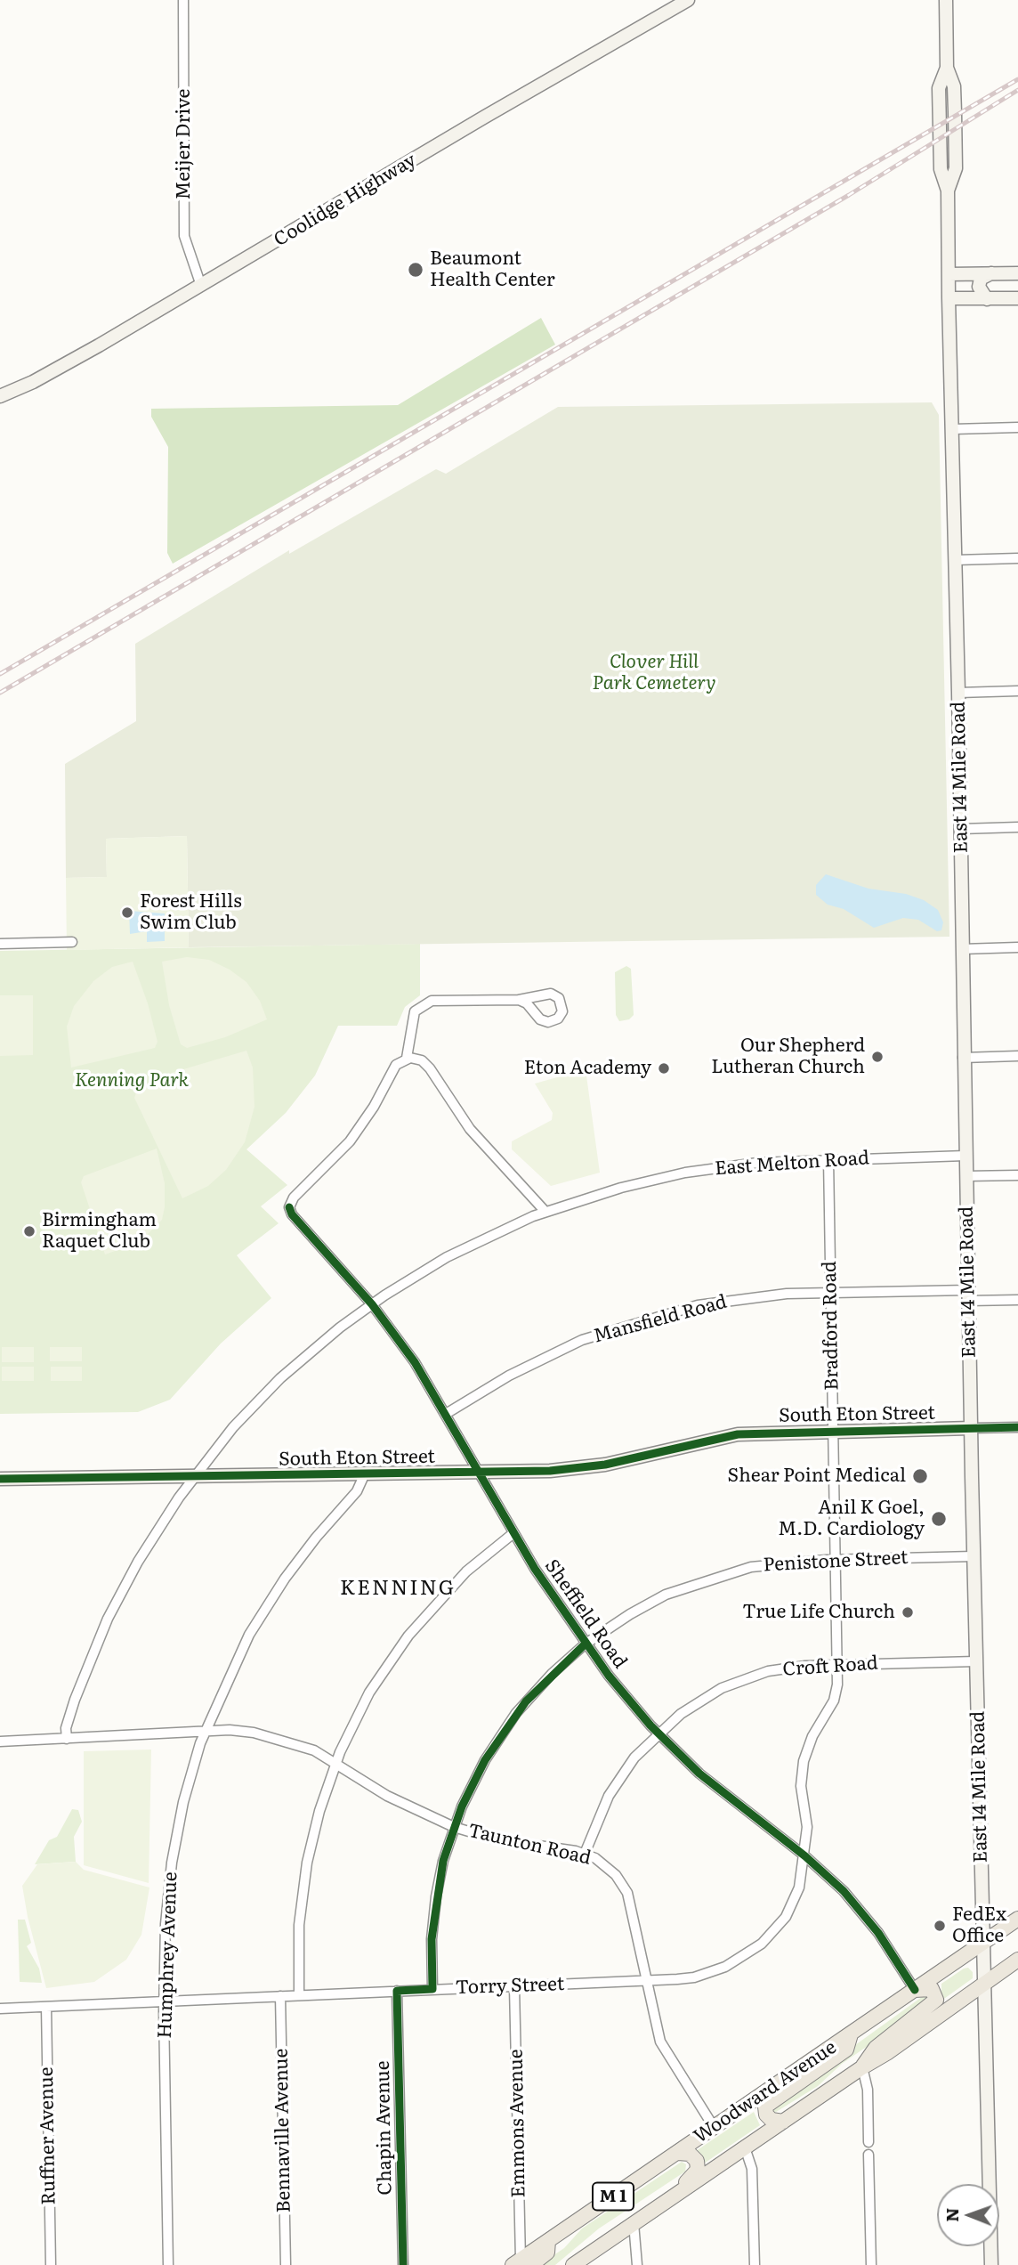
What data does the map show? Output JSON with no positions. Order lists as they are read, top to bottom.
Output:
{
  "streets": {
    "main road": [
      "Coolidge Highway",
      "East 14 Mile Road",
      "South Eton Street",
      "Woodward Avenue",
      "M 1"
    ],
    "street": [
      "Meijer Drive",
      "East Melton Road",
      "Mansfield Road",
      "Bradford Road",
      "Penistone Street",
      "Sheffield Road",
      "Croft Road",
      "Taunton Road",
      "Humphrey Avenue",
      "Torry Street",
      "Emmons Avenue",
      "Chapin Avenue",
      "Bennaville Avenue",
      "Ruffner Avenue"
    ]
  },
  "crossings": [
    ["Meijer Drive", "Coolidge Highway"],
    ["East 14 Mile Road", "East Melton Road"],
    ["East 14 Mile Road", "Mansfield Road"],
    ["East 14 Mile Road", "South Eton Street"],
    ["East 14 Mile Road", "Penistone Street"],
    ["East 14 Mile Road", "Croft Road"],
    ["East 14 Mile Road", "Woodward Avenue"],
    ["East Melton Road", "Bradford Road"],
    ["East Melton Road", "South Eton Street"],
    ["East Melton Road", "Sheffield Road"],
    ["East Melton Road", "Taunton Road"],
    ["Mansfield Road", "Bradford Road"],
    ["Mansfield Road", "Sheffield Road"],
    ["Bradford Road", "South Eton Street"],
    ["Bradford Road", "Penistone Street"],
    ["Bradford Road", "Sheffield Road"],
    ["Bradford Road", "Croft Road"],
    ["Bradford Road", "Torry Street"],
    ["South Eton Street", "Sheffield Road"],
    ["South Eton Street", "Humphrey Avenue"],
    ["Penistone Street", "Sheffield Road"],
    ["Penistone Street", "Taunton Road"],
    ["Penistone Street", "Torry Street"],
    ["Sheffield Road", "Croft Road"],
    ["Sheffield Road", "Torry Street"],
    ["Sheffield Road", "Woodward Avenue"],
    ["Croft Road", "Taunton Road"],
    ["Taunton Road", "Humphrey Avenue"],
    ["Taunton Road", "Torry Street"],
    ["Taunton Road", "Woodward Avenue"],
    ["Humphrey Avenue", "Torry Street"],
    ["Torry Street", "Emmons Avenue"],
    ["Torry Street", "Chapin Avenue"],
    ["Torry Street", "Bennaville Avenue"],
    ["Torry Street", "Ruffner Avenue"],
    ["Woodward Avenue", "Emmons Avenue"]
  ],
  "districts": ["KENNING"],
  "parks": ["Clover Hill Park Cemetery", "Kenning Park"],
  "places": [
    "Beaumont Health Center",
    "Forest Hills Swim Club",
    "Our Shepherd Lutheran Church",
    "Eton Academy",
    "Birmingham Raquet Club",
    "Shear Point Medical",
    "Anil K Goel, M.D. Cardiology",
    "True Life Church",
    "FedEx Office"
  ],
  "north": "left"
}
